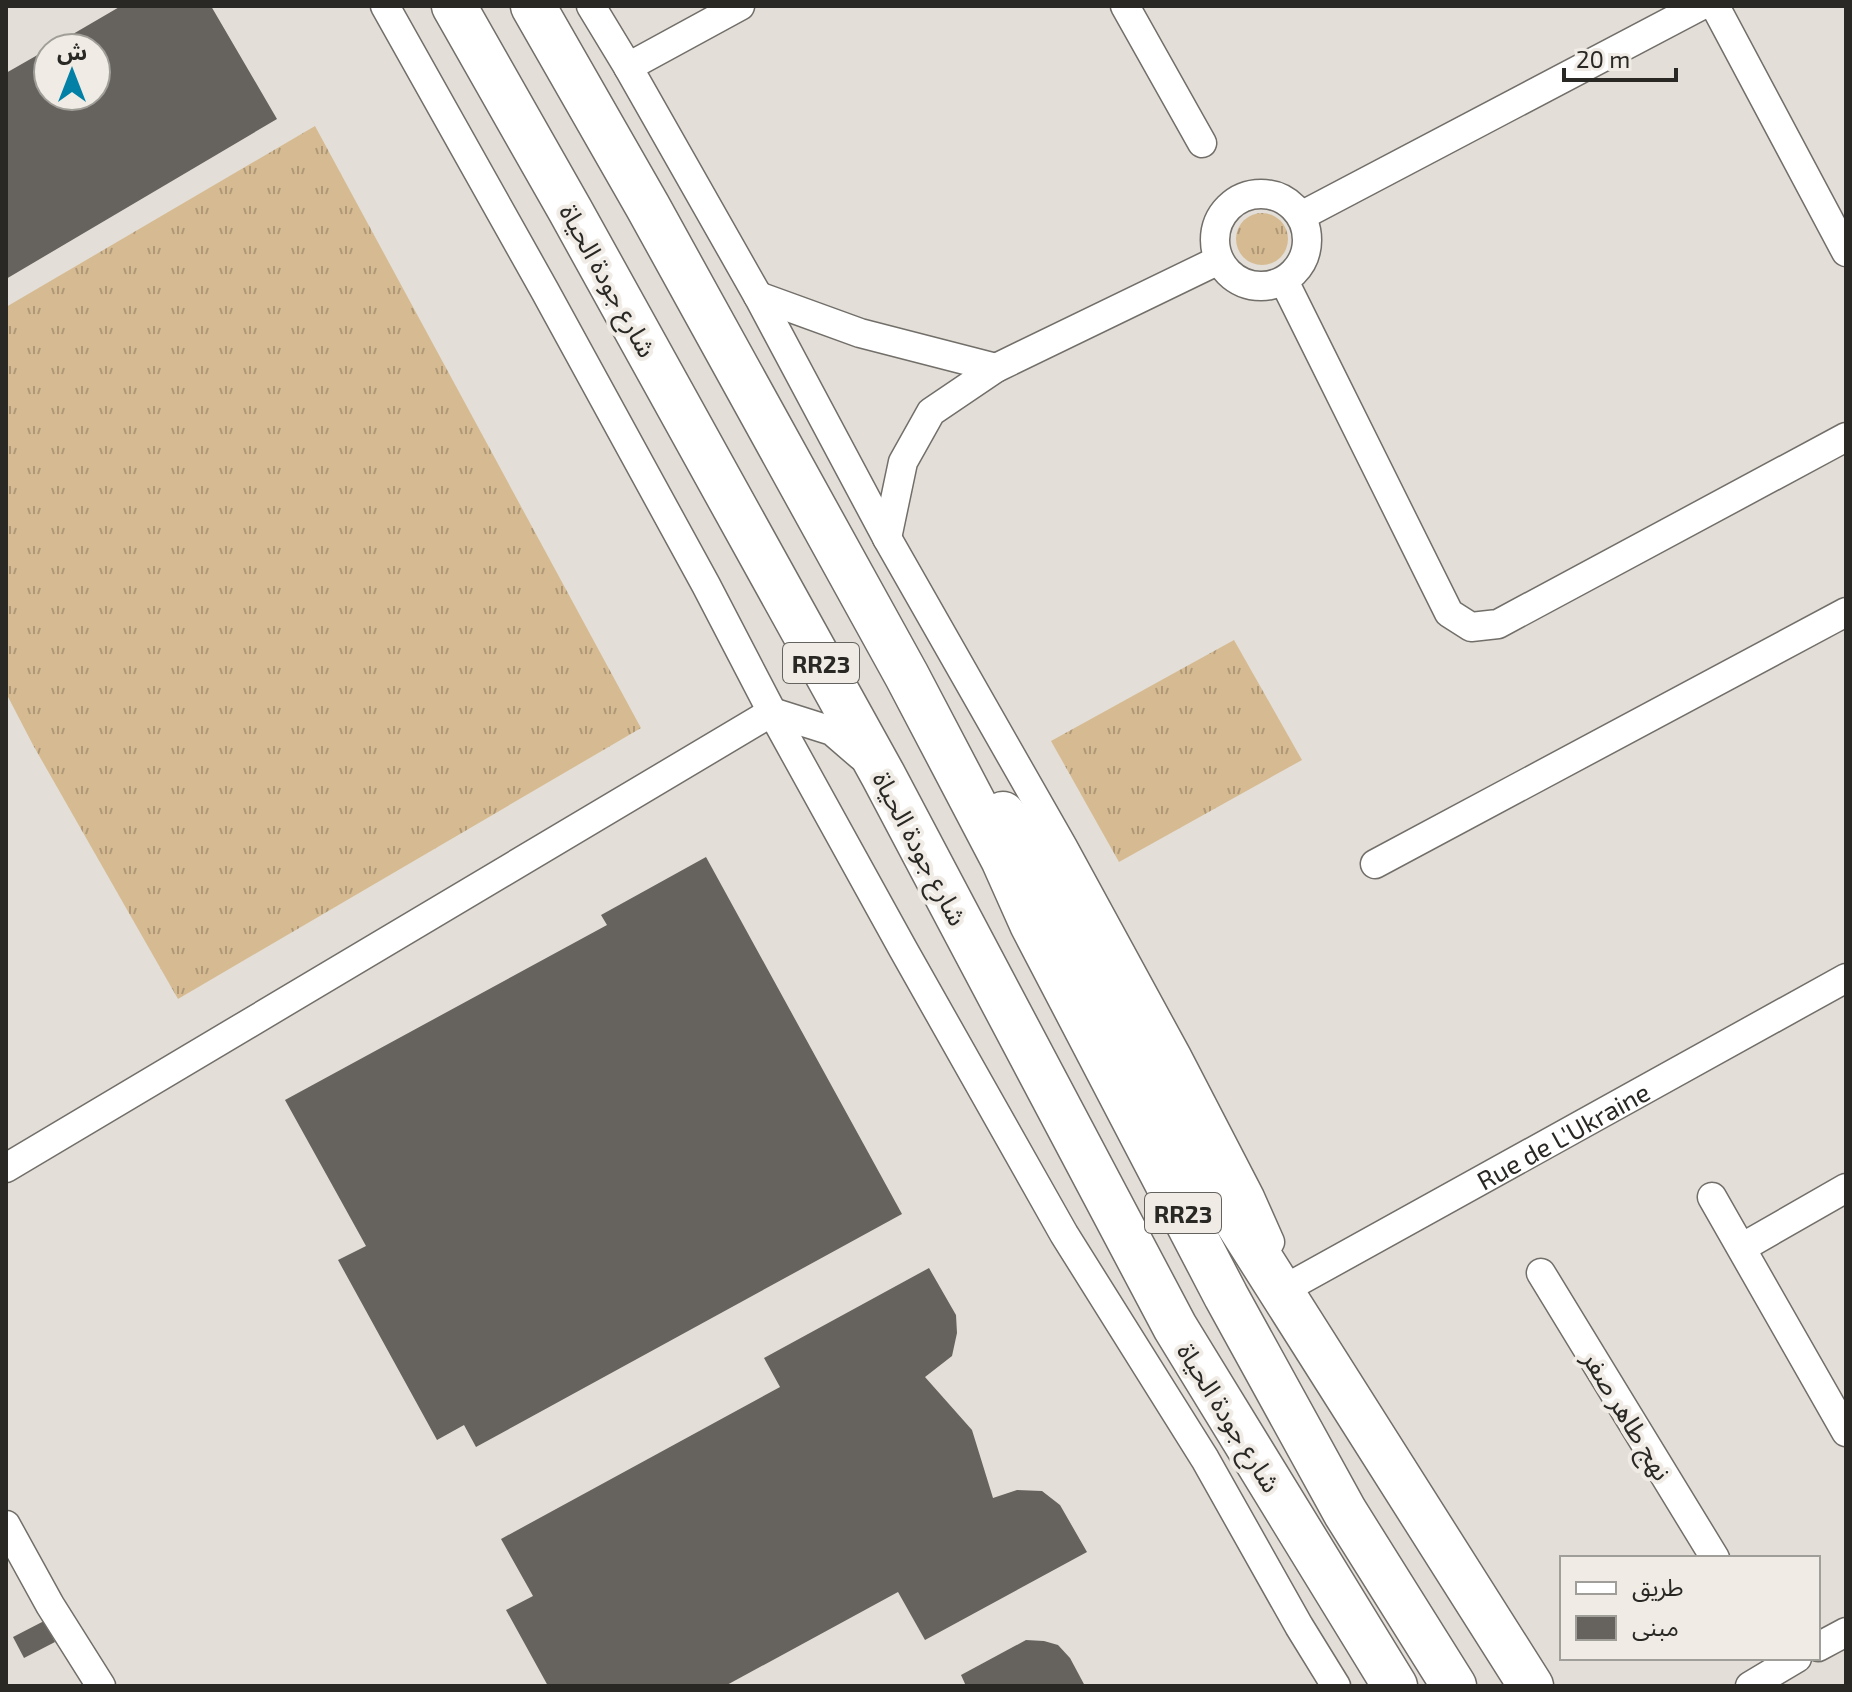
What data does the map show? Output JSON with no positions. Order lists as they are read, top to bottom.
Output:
{
  "streets": {
    "highway": ["شارع جودة الحياة", "RR23"],
    "street": ["Rue de L'Ukraine", "نهج طاهر صفر"]
  },
  "legend": ["طريق", "مبنى"],
  "scale_bar": "20 m",
  "north": "top"
}
